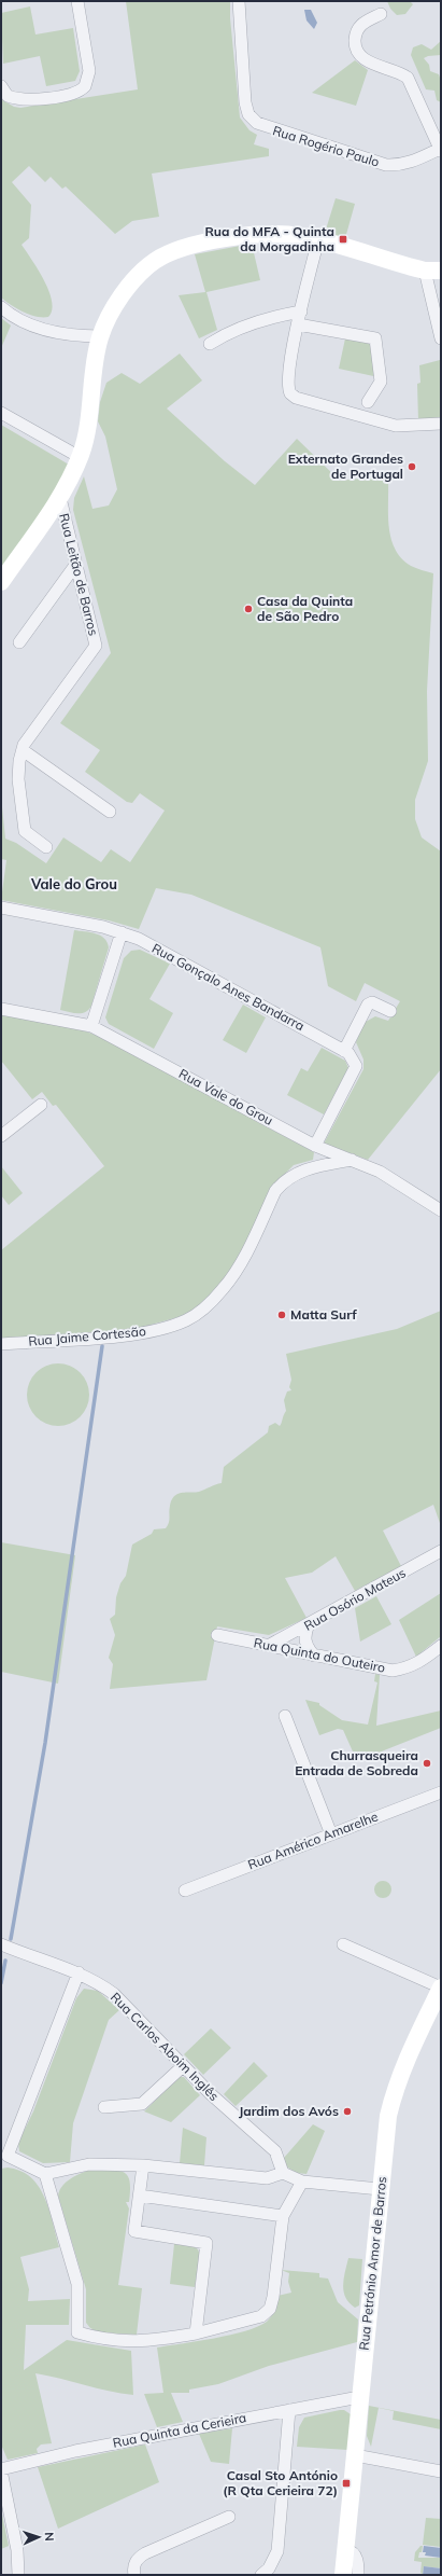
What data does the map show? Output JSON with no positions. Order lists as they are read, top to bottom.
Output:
{
  "streets": {
    "main road": ["Rua Petrónio Amor de Barros"],
    "street": [
      "Rua Rogério Paulo",
      "Rua Leitão de Barros",
      "Rua Gonçalo Anes Bandarra",
      "Rua Vale do Grou",
      "Rua Jaime Cortesão",
      "Rua Osório Mateus",
      "Rua Quinta do Outeiro",
      "Rua Américo Amarelhe",
      "Rua Carlos Aboim Inglês",
      "Rua Quinta da Cerieira"
    ]
  },
  "crossings": [
    ["Rua Gonçalo Anes Bandarra", "Rua Vale do Grou"],
    ["Rua Vale do Grou", "Rua Jaime Cortesão"],
    ["Rua Osório Mateus", "Rua Quinta do Outeiro"],
    ["Rua Petrónio Amor de Barros", "Rua Quinta da Cerieira"]
  ],
  "districts": ["Vale do Grou"],
  "places": {
    "transit": ["Rua do MFA - Quinta da Morgadinha", "Casal Sto António (R Qta Cerieira 72)"],
    "other": [
      "Externato Grandes de Portugal",
      "Casa da Quinta de São Pedro",
      "Matta Surf",
      "Churrasqueira Entrada de Sobreda",
      "Jardim dos Avós"
    ]
  },
  "north": "right"
}
